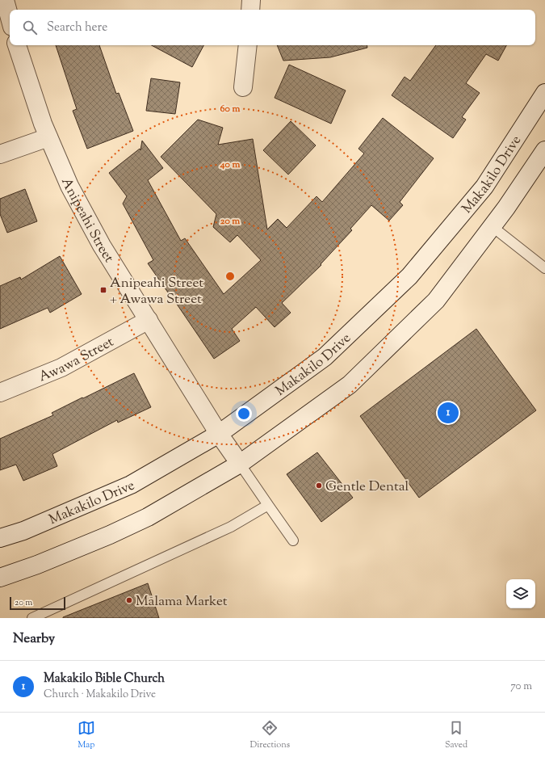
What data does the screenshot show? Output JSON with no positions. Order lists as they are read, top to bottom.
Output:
{
  "streets": {
    "main road": ["Makakilo Drive", "Anipeahi Street", "Awawa Street"]
  },
  "crossings": [
    ["Makakilo Drive", "Anipeahi Street"],
    ["Anipeahi Street", "Awawa Street"]
  ],
  "places": {
    "transit": ["Anipeahi Street + Awawa Street"],
    "other": ["Gentle Dental", "Mālama Market"]
  },
  "scale_bar": "20 m",
  "page": {
    "search": "Search here",
    "pins": "1",
    "scale": "20 m",
    "heading": "Nearby",
    "list": [
      {
        "mark": "1",
        "name": "Makakilo Bible Church",
        "note": "Church · Makakilo Drive",
        "value": "70 m"
      }
    ],
    "nav": ["Map", "Directions", "Saved"]
  },
  "rings": ["60 m", "40 m", "20 m"]
}
